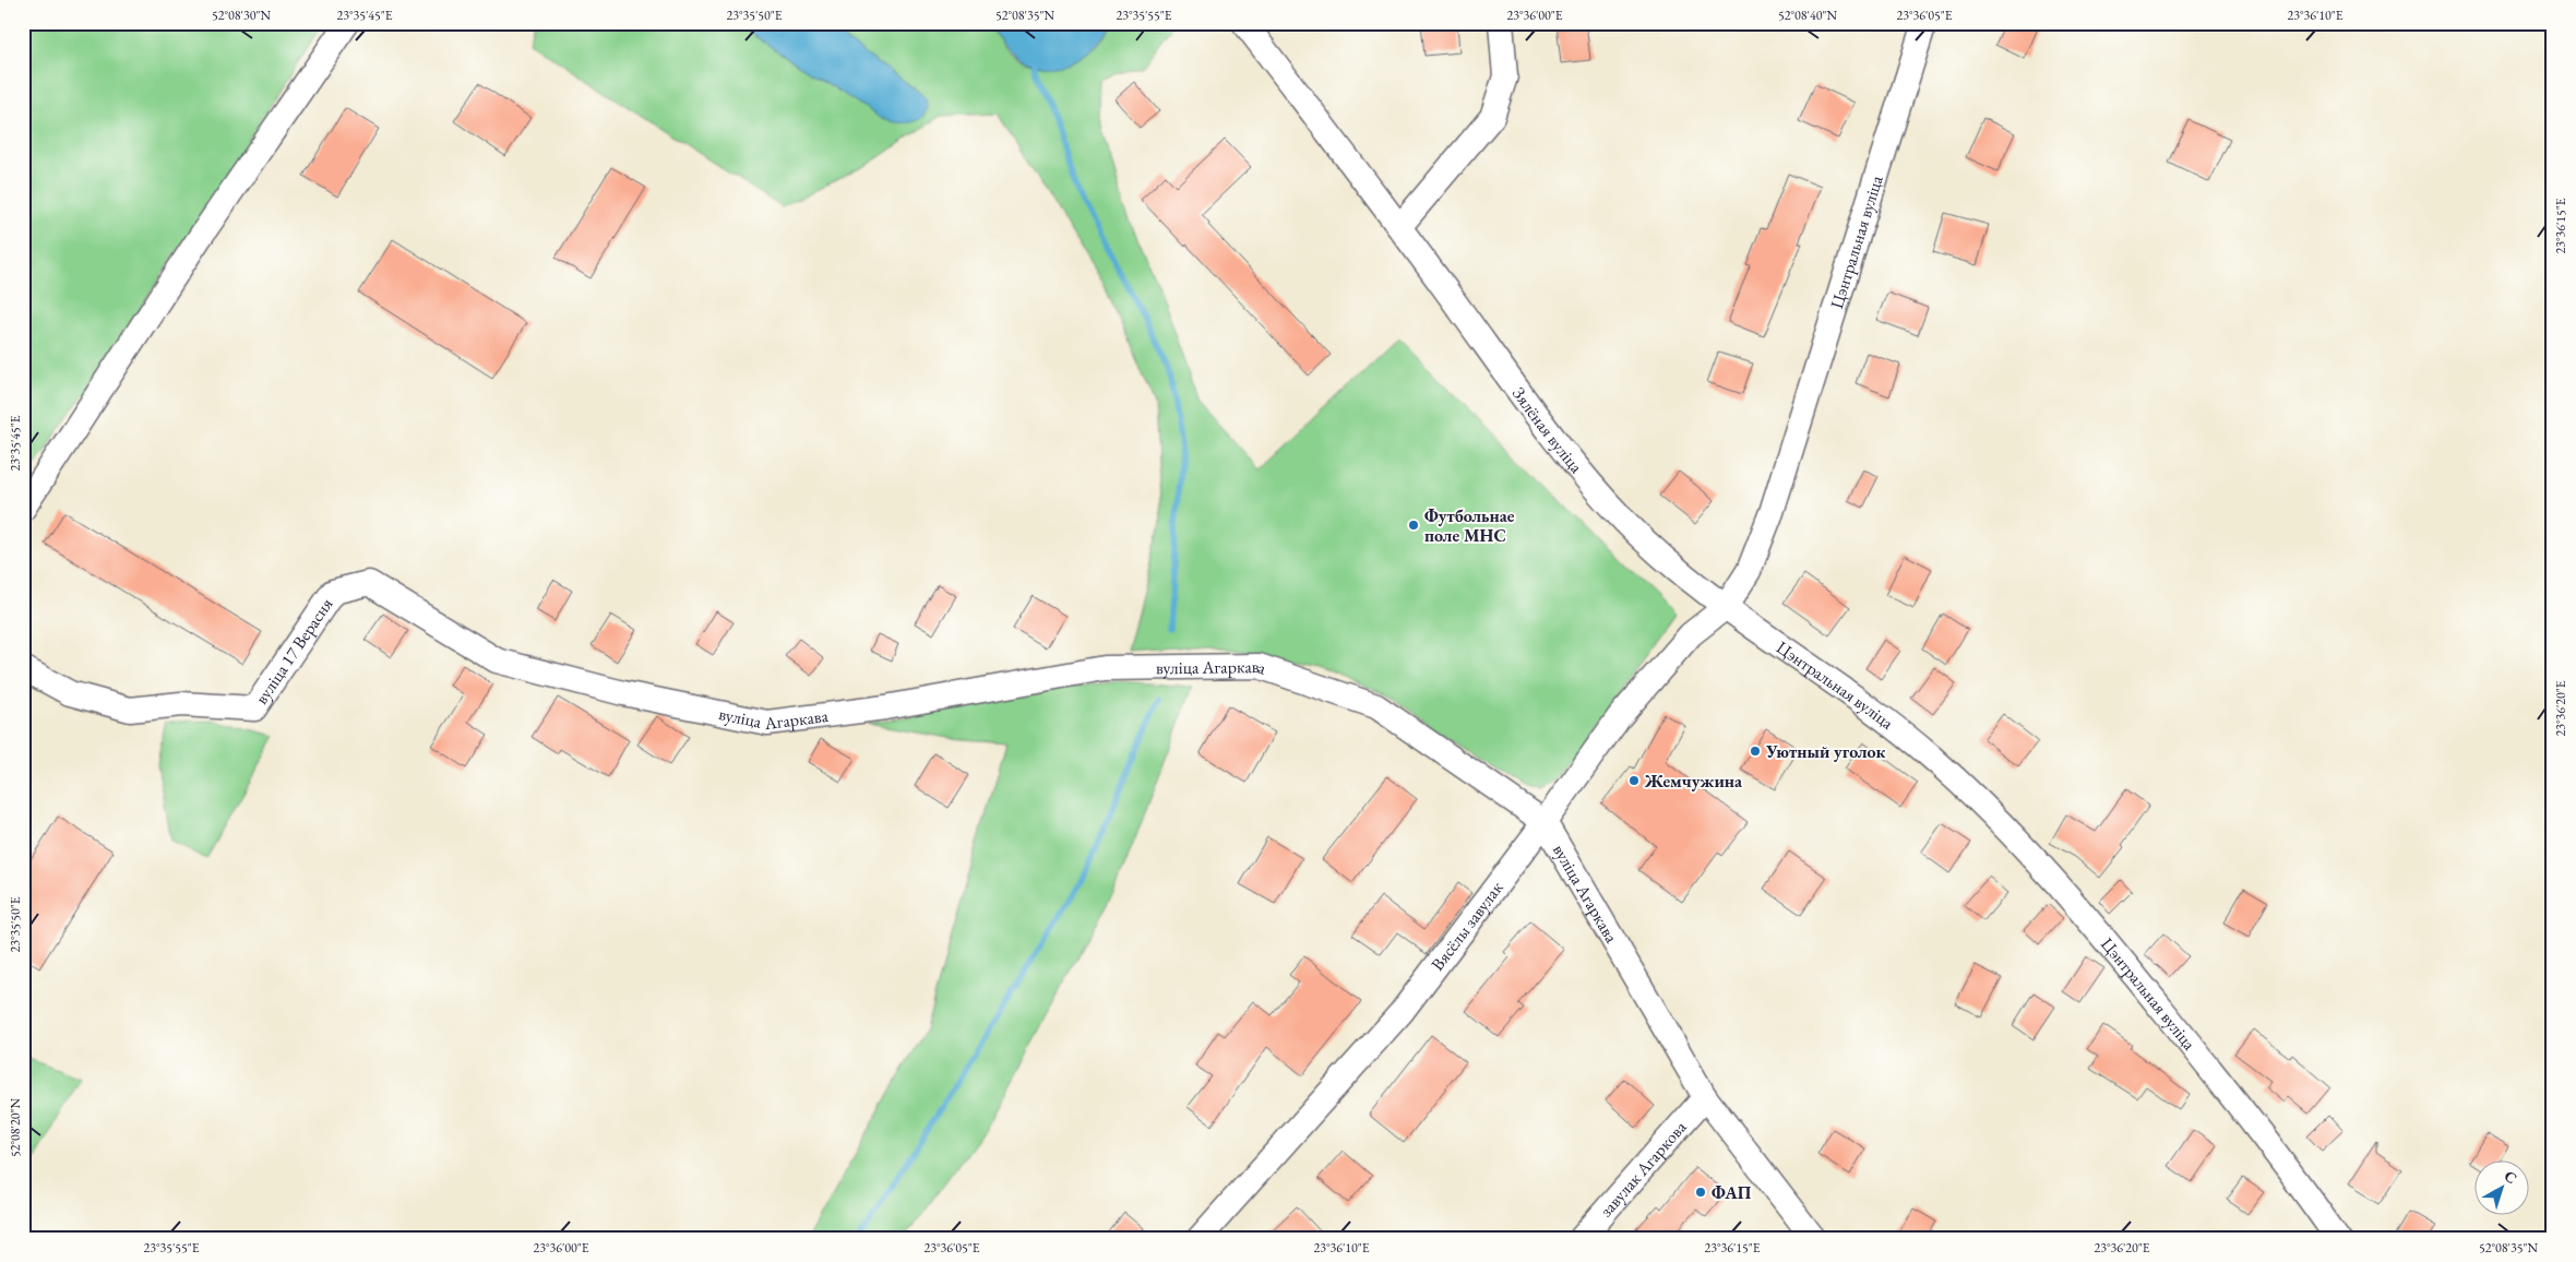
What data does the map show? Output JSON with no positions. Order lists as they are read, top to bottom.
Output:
{
  "streets": {
    "street": [
      "Цэнтральная вуліца",
      "Зялёная вуліца",
      "вуліца 17 Верасня",
      "вуліца Агаркава",
      "Вясёлы завулак",
      "завулак Агаркова"
    ]
  },
  "crossings": [
    ["Цэнтральная вуліца", "Зялёная вуліца"],
    ["Цэнтральная вуліца", "Вясёлы завулак"],
    ["Зялёная вуліца", "Вясёлы завулак"],
    ["вуліца 17 Верасня", "вуліца Агаркава"],
    ["вуліца Агаркава", "Вясёлы завулак"],
    ["вуліца Агаркава", "завулак Агаркова"]
  ],
  "places": [
    "Футбольнае поле МНС",
    "Уютный уголок",
    "Жемчужина",
    "ФАП"
  ],
  "north": "top right",
  "coordinates": [
    "52°08'30\"N",
    "23°35'45\"E",
    "23°35'50\"E",
    "52°08'35\"N",
    "23°35'55\"E",
    "23°36'00\"E",
    "52°08'40\"N",
    "23°36'05\"E",
    "23°36'10\"E",
    "23°36'15\"E",
    "23°36'20\"E",
    "52°08'20\"N"
  ]
}
